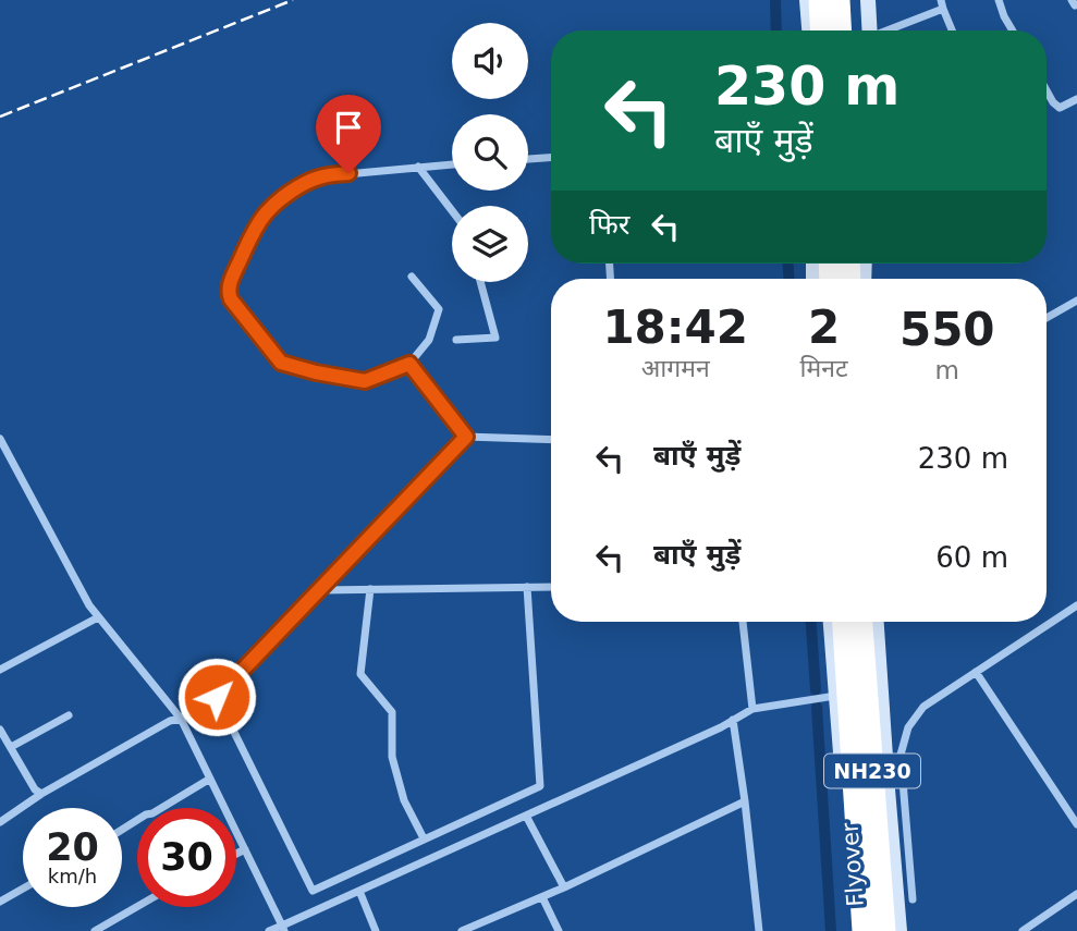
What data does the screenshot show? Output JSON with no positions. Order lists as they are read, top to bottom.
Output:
{
  "streets": {
    "highway": ["NH230", "Flyover"]
  },
  "page": {
    "turn": ["230 m", "बाएँ मुड़ें"],
    "then": "फिर",
    "eta": [
      "18:42",
      "आगमन",
      "2",
      "मिनट",
      "550",
      "m"
    ],
    "list": [
      {
        "name": "बाएँ मुड़ें",
        "value": "230 m"
      },
      {
        "name": "बाएँ मुड़ें",
        "value": "60 m"
      }
    ],
    "speed": "20 km/h",
    "limit": "30"
  }
}
